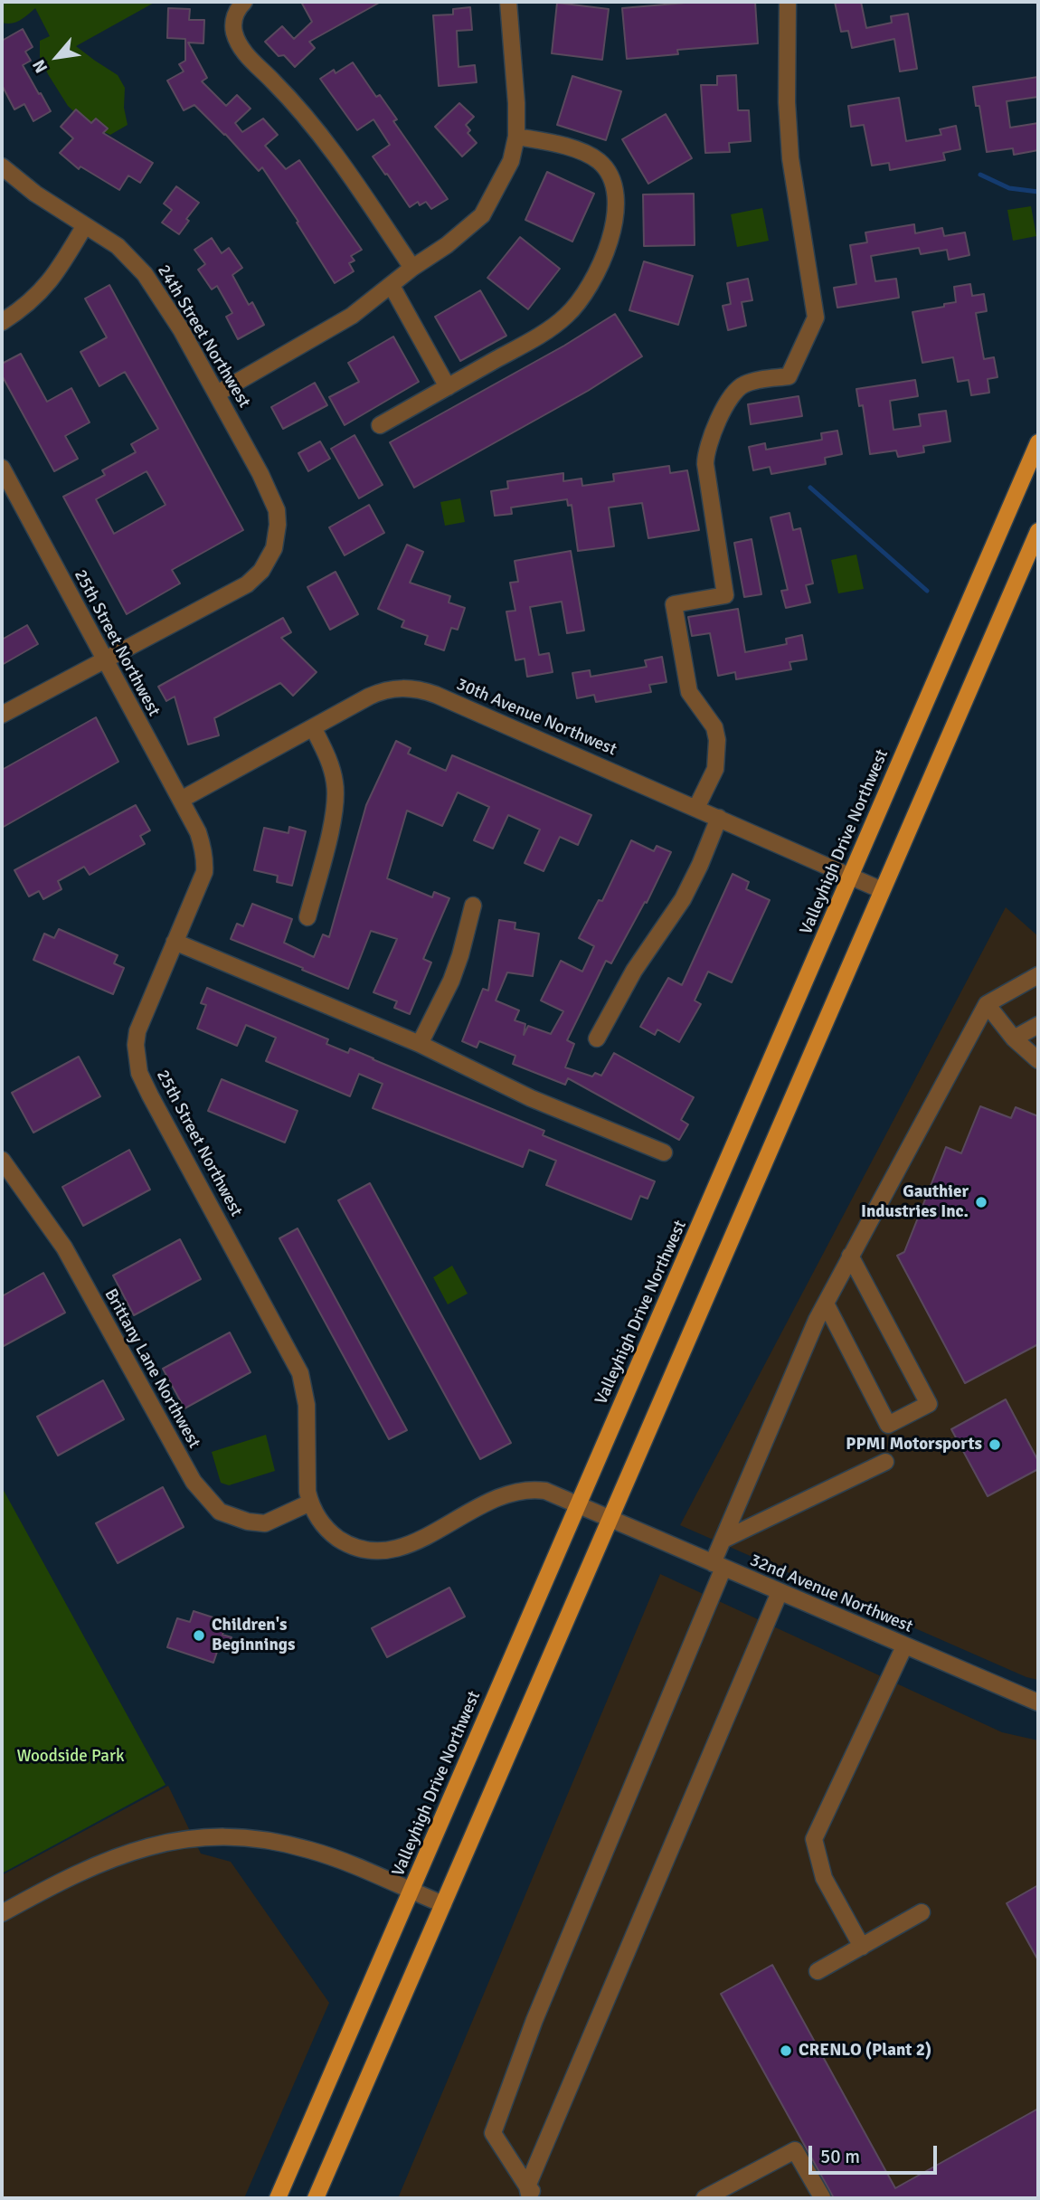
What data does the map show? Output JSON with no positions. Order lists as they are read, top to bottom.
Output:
{
  "streets": {
    "main road": ["Valleyhigh Drive Northwest"],
    "street": [
      "24th Street Northwest",
      "25th Street Northwest",
      "30th Avenue Northwest",
      "Brittany Lane Northwest",
      "32nd Avenue Northwest"
    ]
  },
  "crossings": [
    ["24th Street Northwest", "25th Street Northwest"],
    ["25th Street Northwest", "30th Avenue Northwest"],
    ["25th Street Northwest", "Valleyhigh Drive Northwest"],
    ["25th Street Northwest", "Brittany Lane Northwest"],
    ["25th Street Northwest", "32nd Avenue Northwest"],
    ["30th Avenue Northwest", "Valleyhigh Drive Northwest"]
  ],
  "parks": ["Woodside Park"],
  "places": [
    "Gauthier Industries Inc.",
    "PPMI Motorsports",
    "Children's Beginnings",
    "CRENLO (Plant 2)"
  ],
  "scale_bar": "50 m",
  "north": "bottom left"
}
